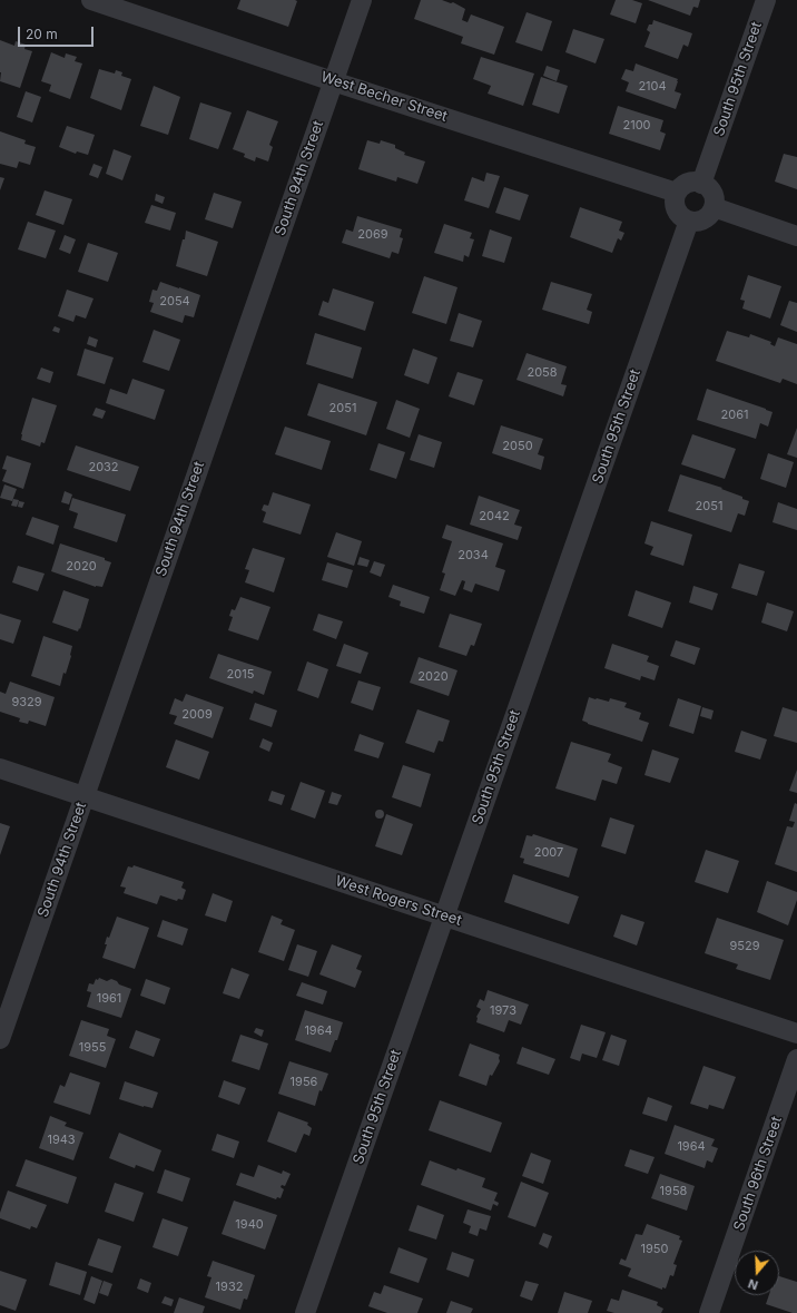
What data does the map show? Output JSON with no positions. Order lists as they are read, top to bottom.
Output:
{
  "streets": {
    "street": [
      "South 95th Street",
      "West Becher Street",
      "South 94th Street",
      "West Rogers Street",
      "South 96th Street"
    ]
  },
  "crossings": [
    ["South 95th Street", "West Becher Street"],
    ["South 95th Street", "West Rogers Street"],
    ["West Becher Street", "South 94th Street"],
    ["South 94th Street", "West Rogers Street"]
  ],
  "house_numbers": [
    "2104",
    "2100",
    "2069",
    "2054",
    "2058",
    "2051",
    "2061",
    "2050",
    "2032",
    "2051",
    "2042",
    "2034",
    "2020",
    "2015",
    "2020",
    "9329",
    "2009",
    "2007",
    "9529",
    "1961",
    "1973",
    "1964",
    "1955",
    "1956",
    "1943",
    "1964",
    "1958",
    "1940",
    "1950",
    "1932"
  ],
  "scale_bar": "20 m",
  "north": "bottom"
}
